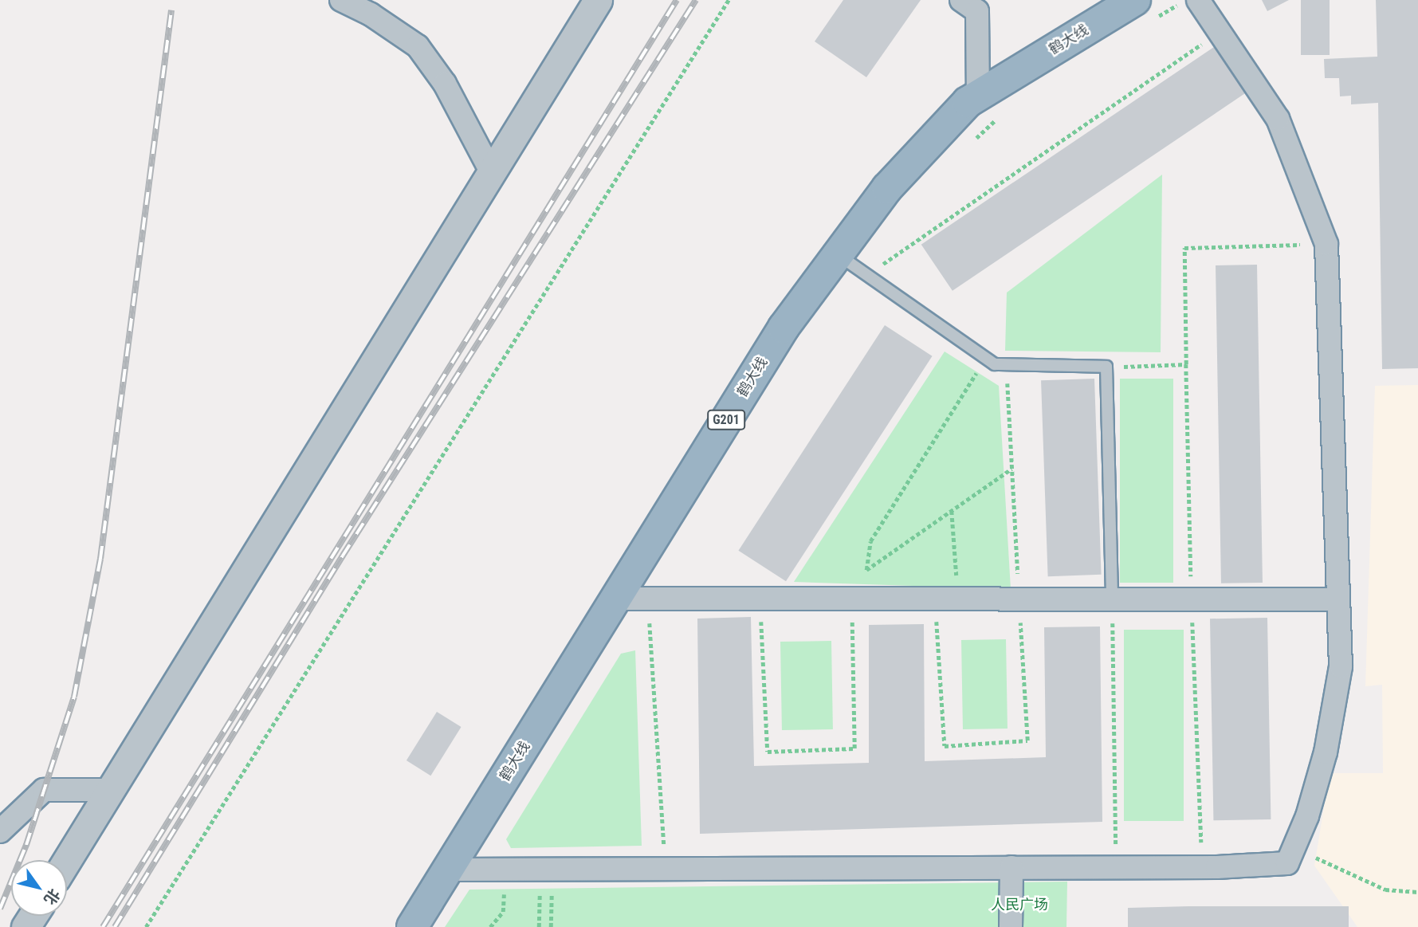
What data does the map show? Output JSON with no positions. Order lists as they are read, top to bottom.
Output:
{
  "streets": {
    "highway": ["鹤大线", "G201"]
  },
  "parks": ["人民广场"],
  "north": "bottom right"
}
